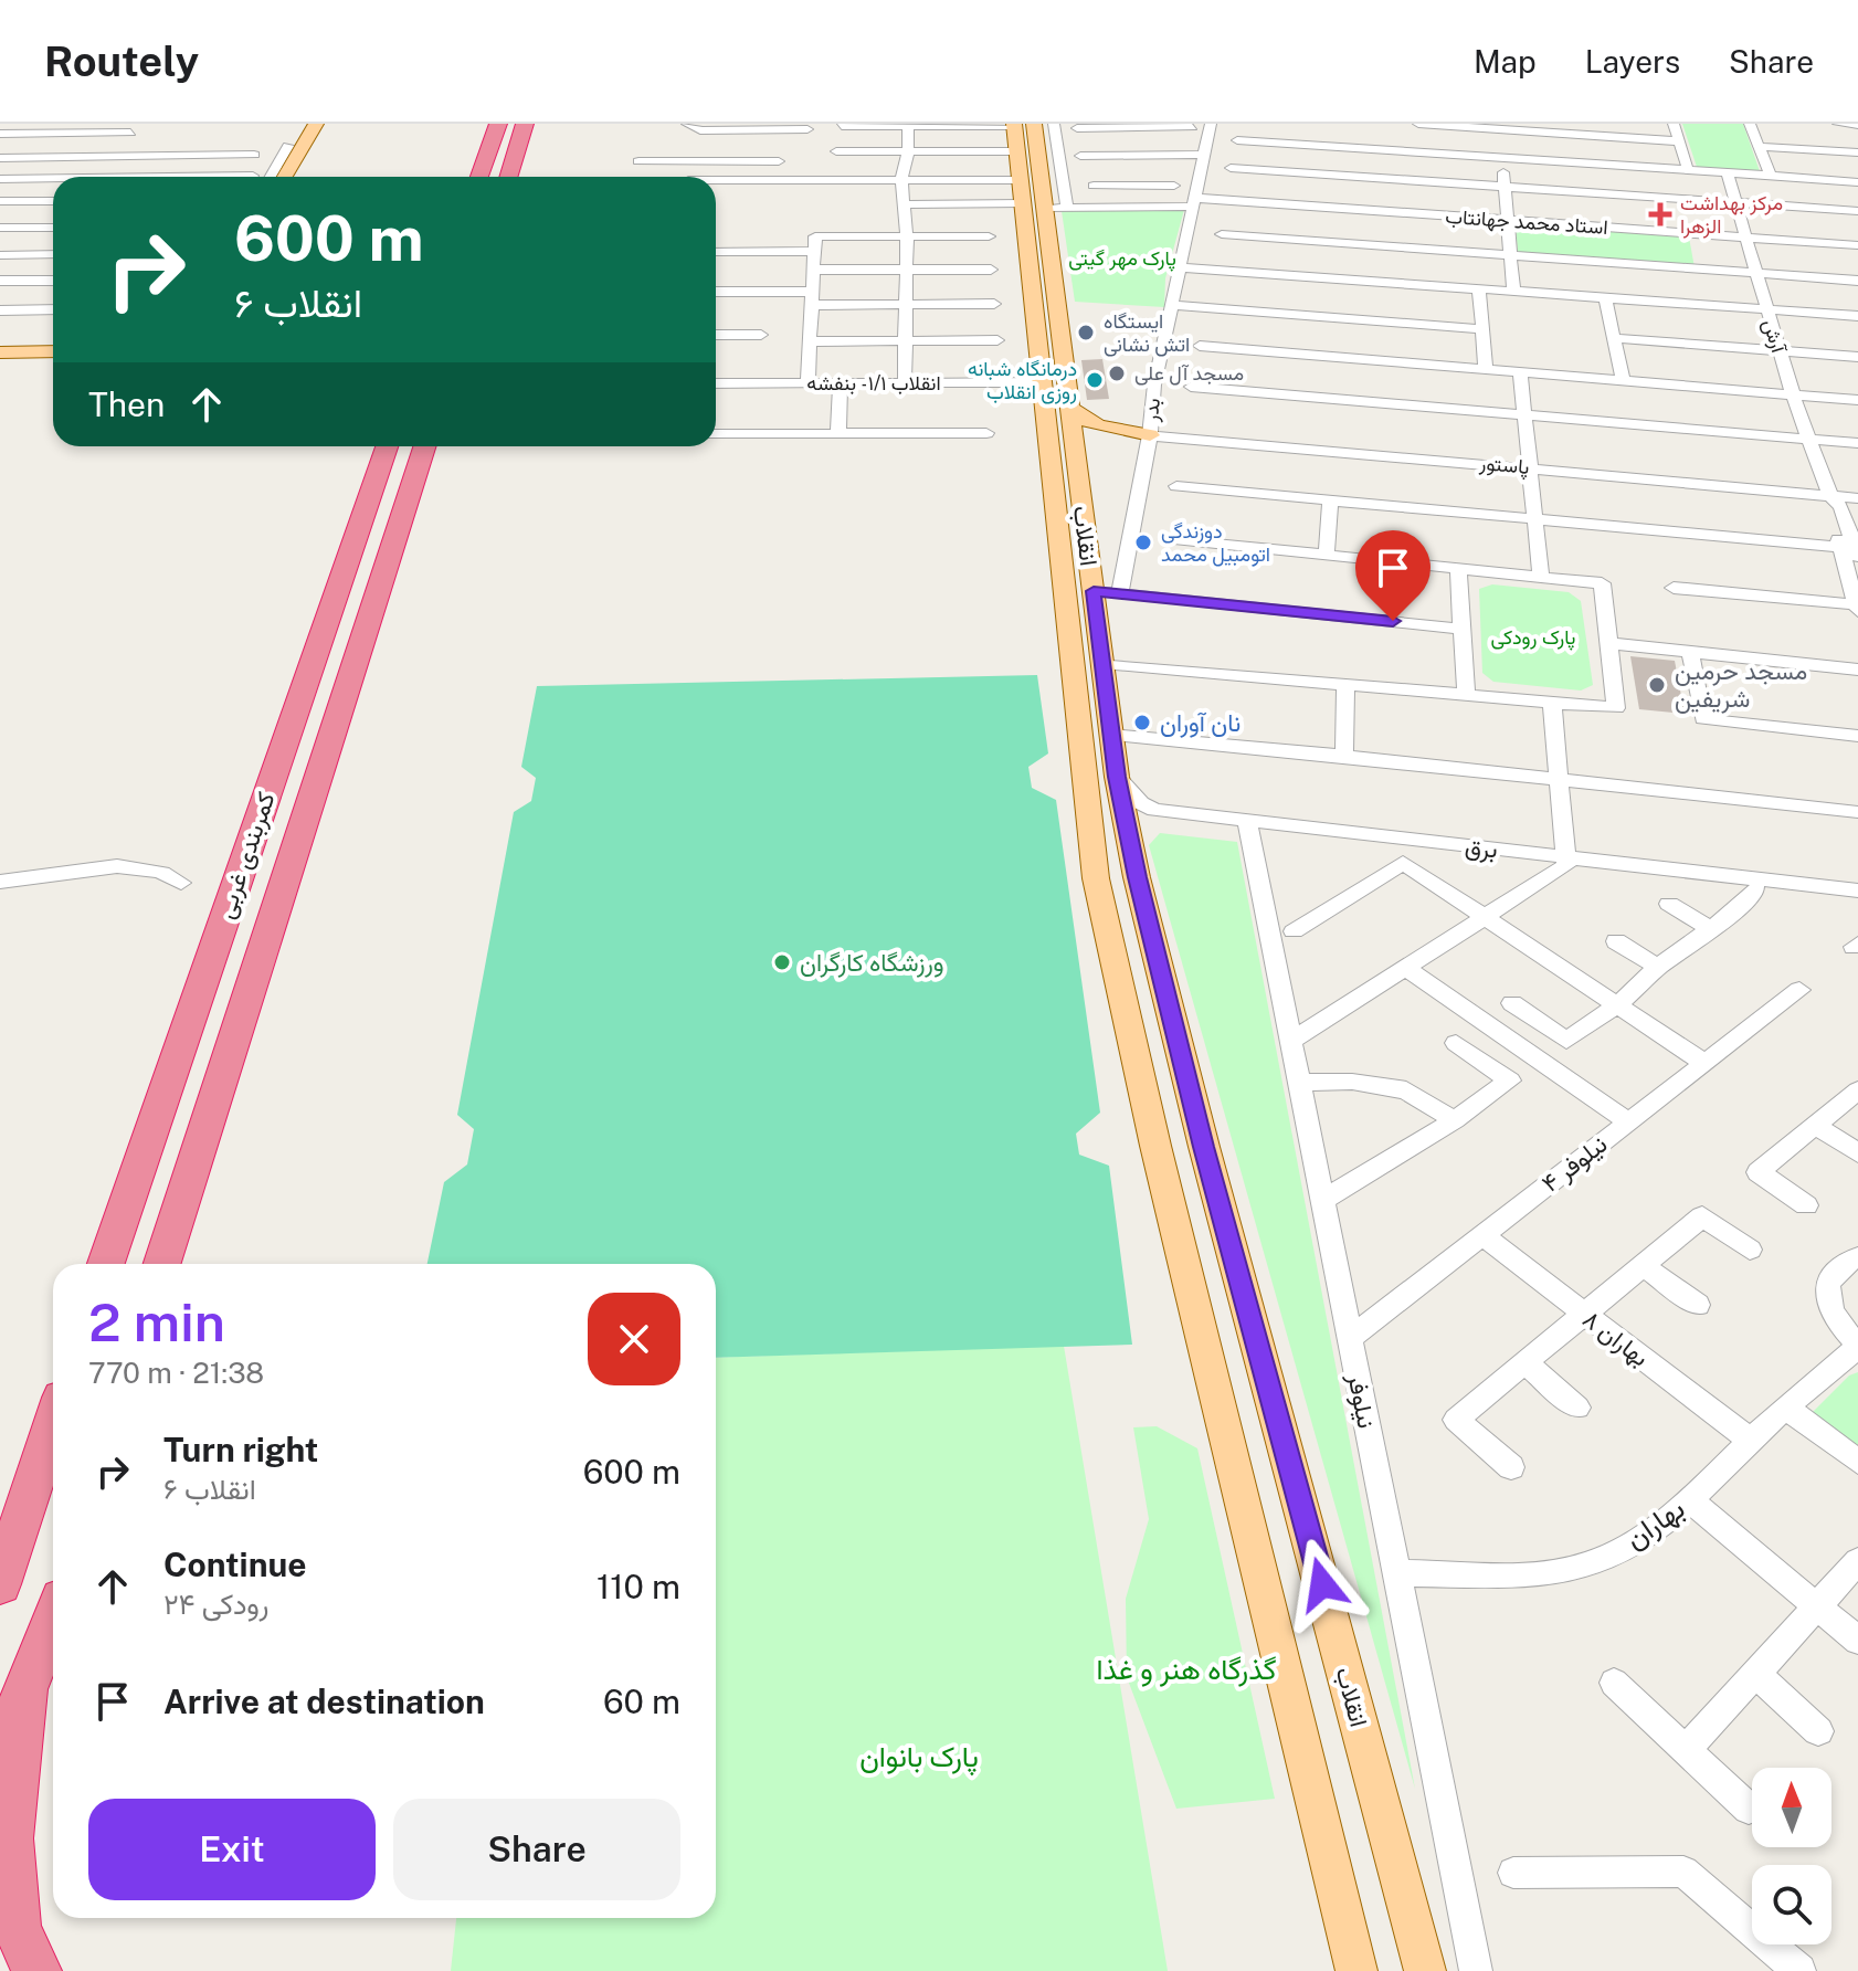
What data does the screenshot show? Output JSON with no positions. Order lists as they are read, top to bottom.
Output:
{
  "streets": {
    "highway": ["کمربندی غربی"],
    "main road": ["انقلاب"],
    "street": [
      "استاد محمد جهانتاب",
      "آرش",
      "انقلاب ۱/۱ - بنفشه",
      "بدر",
      "پاستور",
      "برق",
      "نیلوفر ۴",
      "بهاران ۸",
      "نیلوفر",
      "بهاران"
    ]
  },
  "crossings": [
    ["استاد محمد جهانتاب", "آرش"],
    ["استاد محمد جهانتاب", "بدر"],
    ["استاد محمد جهانتاب", "انقلاب"],
    ["آرش", "پاستور"],
    ["انقلاب ۱/۱ - بنفشه", "انقلاب"],
    ["بدر", "پاستور"],
    ["بدر", "انقلاب"],
    ["انقلاب", "برق"],
    ["برق", "نیلوفر"],
    ["نیلوفر ۴", "بهاران ۸"],
    ["نیلوفر ۴", "نیلوفر"],
    ["بهاران ۸", "بهاران"],
    ["نیلوفر", "بهاران"]
  ],
  "parks": [
    "پارک مهر گیتی",
    "پارک رودکی",
    "گذرگاه هنر و غذا",
    "پارک بانوان"
  ],
  "places": {
    "health": ["مرکز بهداشت الزهرا"],
    "other": [
      "ایستگاه اتش نشانی",
      "مسجد آل علی",
      "درمانگاه شبانه روزی انقلاب",
      "دوزندگی اتومبیل محمد",
      "مسجد حرمین شریفین",
      "نان آوران",
      "ورزشگاه کارگران"
    ]
  },
  "north": "top",
  "page": {
    "header": "Routely",
    "nav": ["Map", "Layers", "Share"],
    "turn": ["600 m", "انقلاب ۶"],
    "then": "Then",
    "heading": ["2 min", "770 m · 21:38"],
    "list": [
      {
        "name": "Turn right",
        "note": "انقلاب ۶",
        "value": "600 m"
      },
      {
        "name": "Continue",
        "note": "رودکی ۲۴",
        "value": "110 m"
      },
      {
        "name": "Arrive at destination",
        "value": "60 m"
      }
    ],
    "buttons": ["Exit", "Share"]
  }
}
